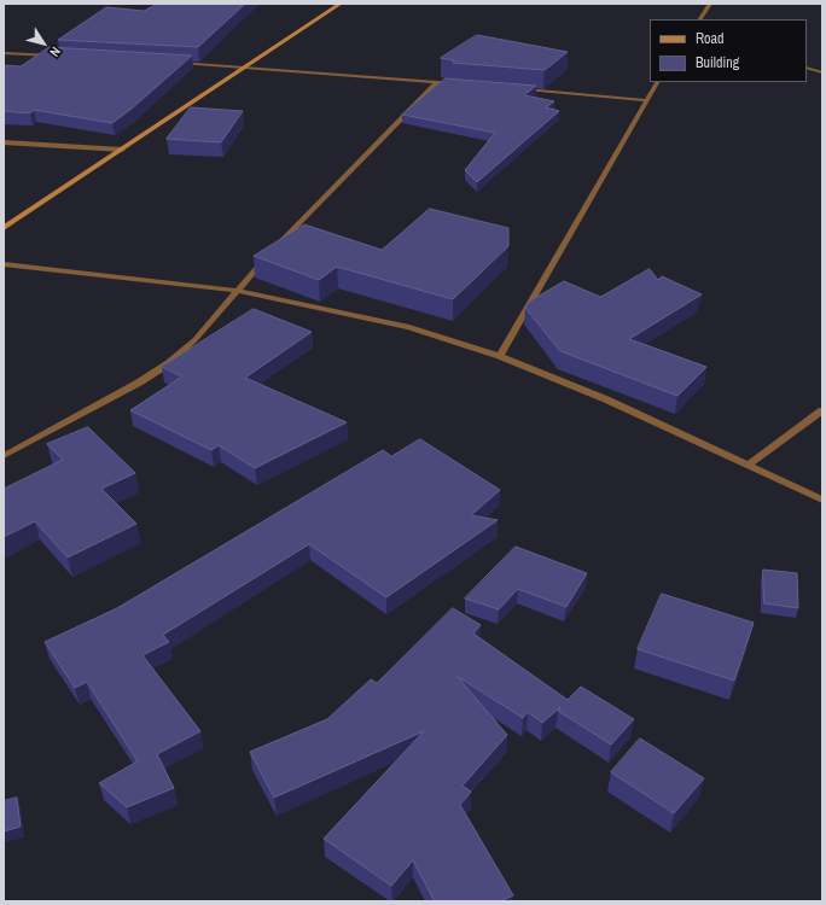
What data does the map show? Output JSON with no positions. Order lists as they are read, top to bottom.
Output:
{
  "legend": ["Road", "Building"],
  "north": "bottom right"
}
